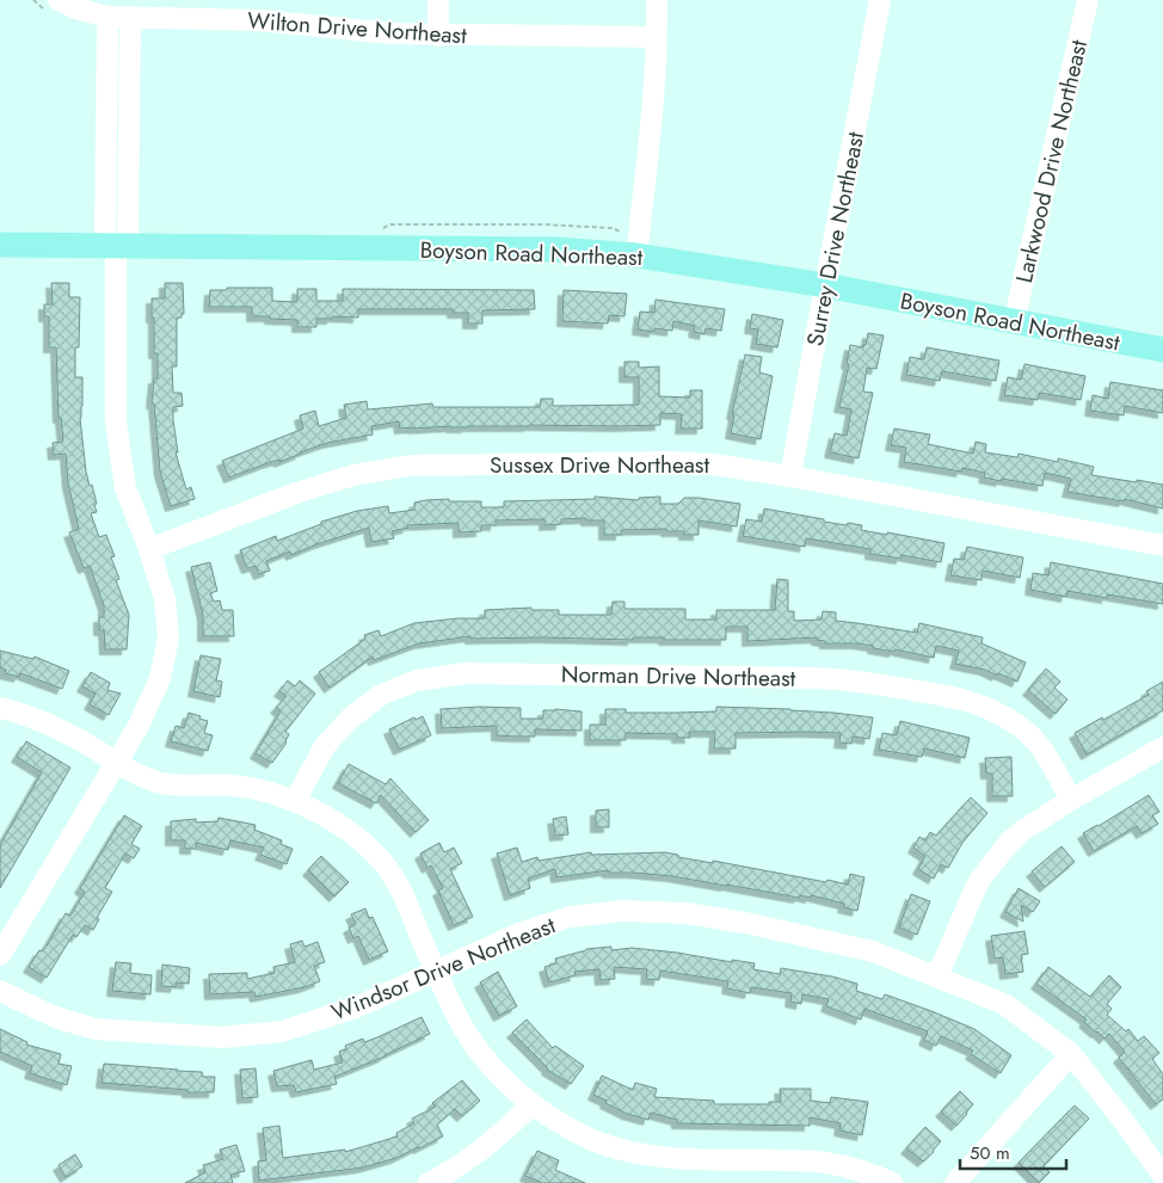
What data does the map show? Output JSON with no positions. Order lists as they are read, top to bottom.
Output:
{
  "streets": {
    "main road": ["Boyson Road Northeast"],
    "street": [
      "Wilton Drive Northeast",
      "Larkwood Drive Northeast",
      "Surrey Drive Northeast",
      "Sussex Drive Northeast",
      "Norman Drive Northeast",
      "Windsor Drive Northeast"
    ]
  },
  "crossings": [
    ["Larkwood Drive Northeast", "Boyson Road Northeast"],
    ["Surrey Drive Northeast", "Boyson Road Northeast"],
    ["Surrey Drive Northeast", "Sussex Drive Northeast"]
  ],
  "scale_bar": "50 m"
}
